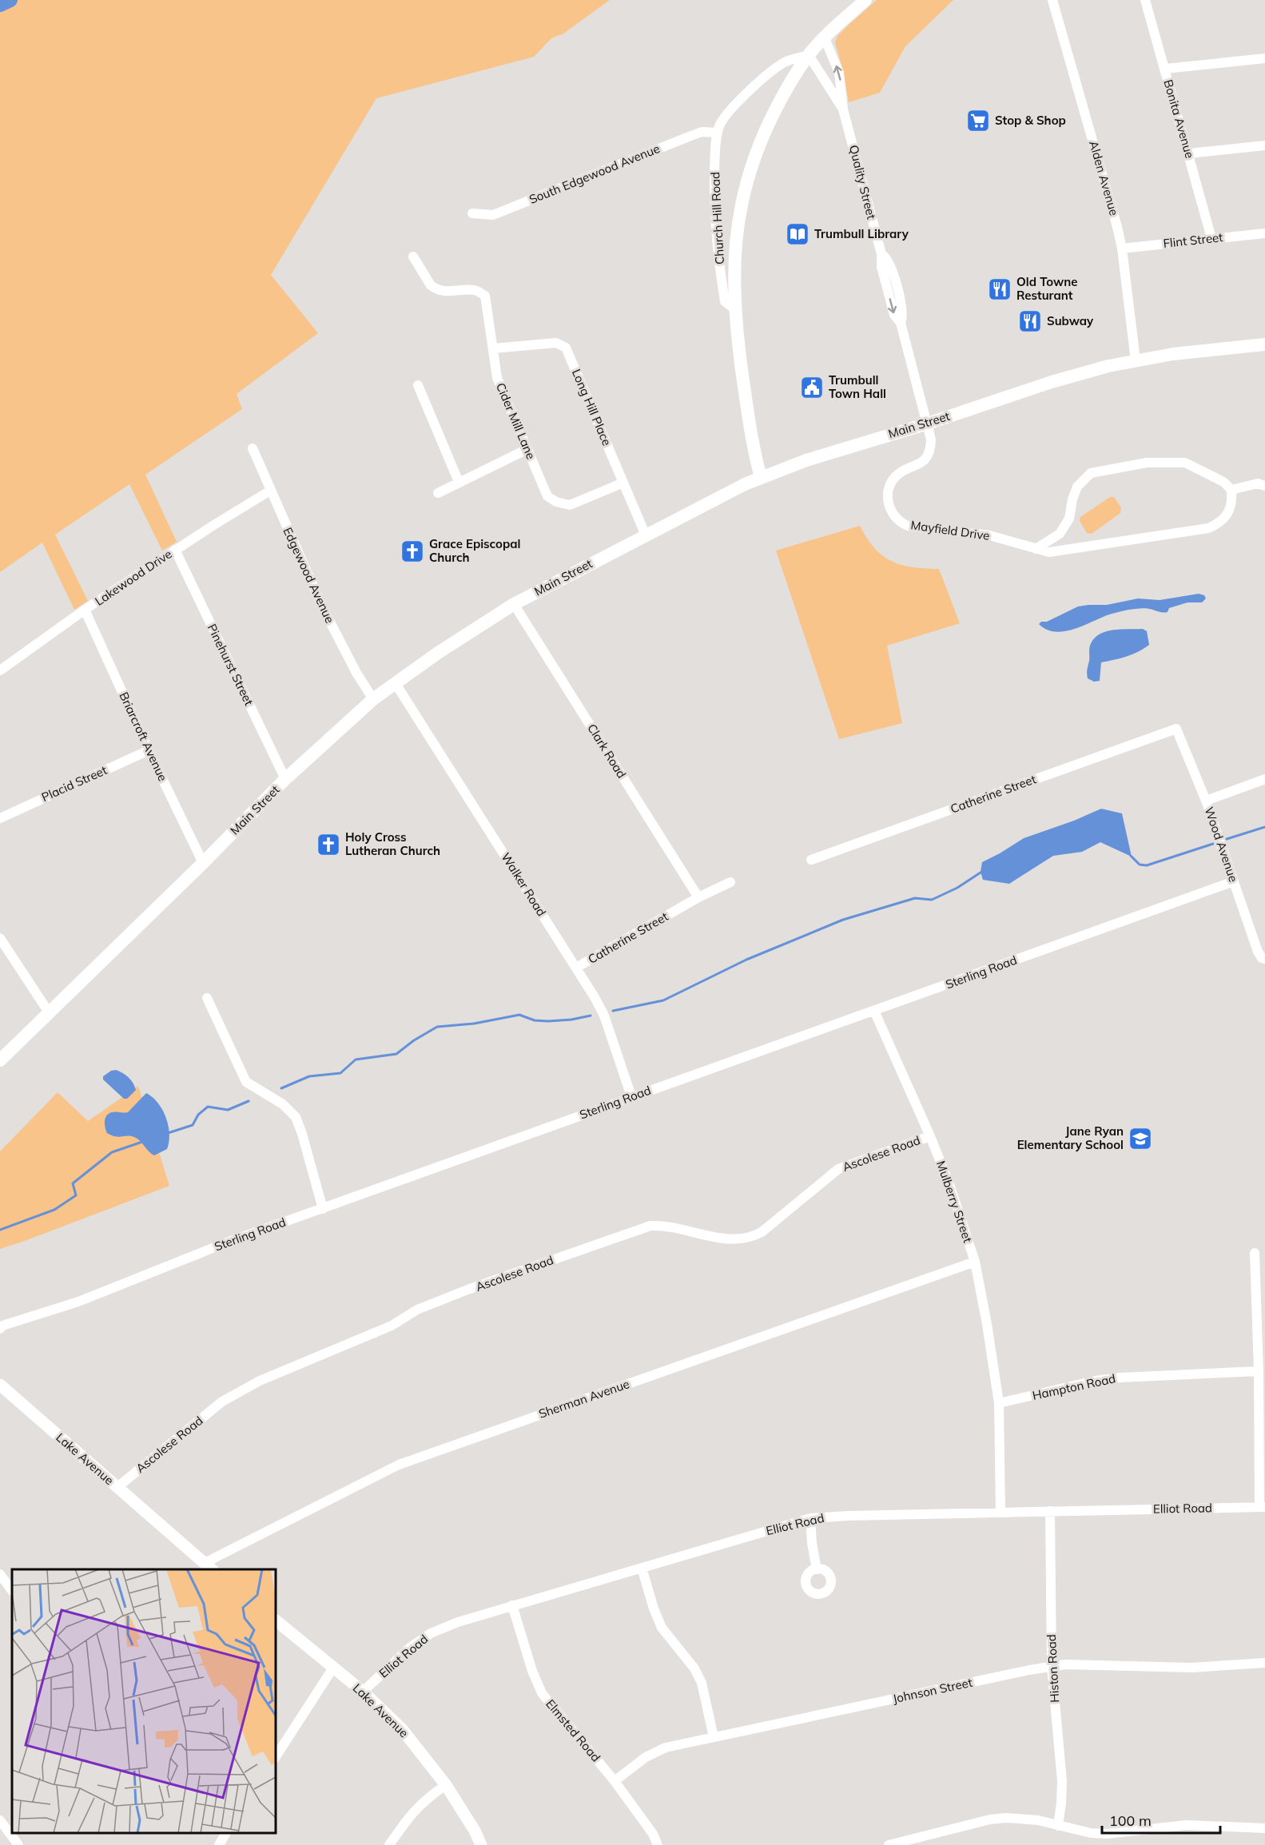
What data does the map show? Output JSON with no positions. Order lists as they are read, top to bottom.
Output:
{
  "streets": {
    "main road": ["Church Hill Road", "Main Street"],
    "street": [
      "Bonita Avenue",
      "South Edgewood Avenue",
      "Alden Avenue",
      "Quality Street",
      "Flint Street",
      "Long Hill Place",
      "Cider Mill Lane",
      "Mayfield Drive",
      "Edgewood Avenue",
      "Lakewood Drive",
      "Pinehurst Street",
      "Briarcroft Avenue",
      "Clark Road",
      "Placid Street",
      "Catherine Street",
      "Wood Avenue",
      "Walker Road",
      "Sterling Road",
      "Ascolese Road",
      "Mulberry Street",
      "Hampton Road",
      "Sherman Avenue",
      "Lake Avenue",
      "Elliot Road",
      "Histon Road",
      "Johnson Street",
      "Elmsted Road"
    ]
  },
  "crossings": [
    ["Bonita Avenue", "Flint Street"],
    ["South Edgewood Avenue", "Church Hill Road"],
    ["Alden Avenue", "Flint Street"],
    ["Alden Avenue", "Main Street"],
    ["Quality Street", "Church Hill Road"],
    ["Quality Street", "Main Street"],
    ["Quality Street", "Mayfield Drive"],
    ["Church Hill Road", "Main Street"],
    ["Long Hill Place", "Cider Mill Lane"],
    ["Long Hill Place", "Main Street"],
    ["Main Street", "Mayfield Drive"],
    ["Main Street", "Edgewood Avenue"],
    ["Main Street", "Pinehurst Street"],
    ["Main Street", "Briarcroft Avenue"],
    ["Main Street", "Clark Road"],
    ["Main Street", "Walker Road"],
    ["Edgewood Avenue", "Lakewood Drive"],
    ["Lakewood Drive", "Pinehurst Street"],
    ["Lakewood Drive", "Briarcroft Avenue"],
    ["Briarcroft Avenue", "Placid Street"],
    ["Clark Road", "Catherine Street"],
    ["Catherine Street", "Wood Avenue"],
    ["Catherine Street", "Walker Road"],
    ["Wood Avenue", "Sterling Road"],
    ["Walker Road", "Sterling Road"],
    ["Sterling Road", "Mulberry Street"],
    ["Ascolese Road", "Mulberry Street"],
    ["Ascolese Road", "Lake Avenue"],
    ["Mulberry Street", "Hampton Road"],
    ["Mulberry Street", "Sherman Avenue"],
    ["Sherman Avenue", "Lake Avenue"],
    ["Lake Avenue", "Elliot Road"],
    ["Elliot Road", "Histon Road"],
    ["Elliot Road", "Elmsted Road"],
    ["Histon Road", "Johnson Street"],
    ["Johnson Street", "Elmsted Road"]
  ],
  "places": {
    "supermarket": ["Stop & Shop"],
    "library": ["Trumbull Library"],
    "restaurant": ["Old Towne Resturant", "Subway"],
    "public building": ["Trumbull Town Hall"],
    "church": ["Grace Episcopal Church", "Holy Cross Lutheran Church"],
    "school or university": ["Jane Ryan Elementary School"]
  },
  "scale_bar": "100 m"
}
